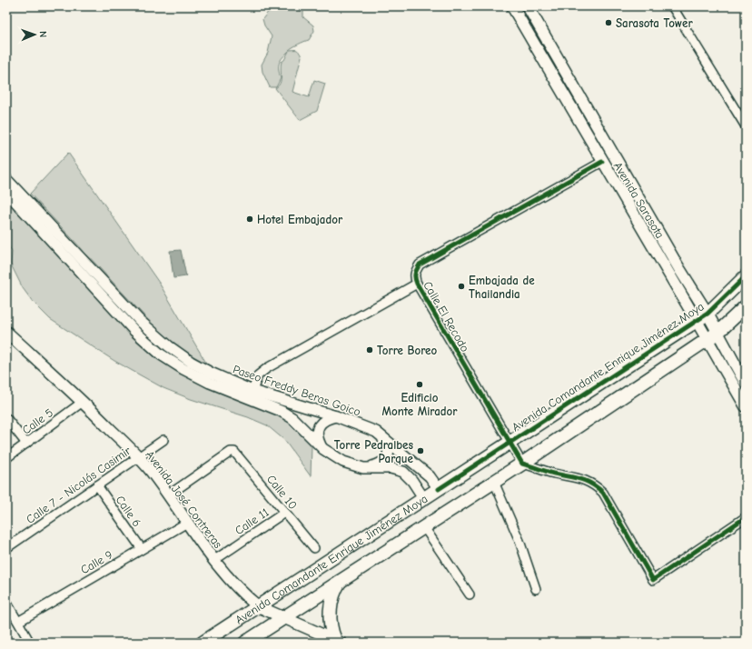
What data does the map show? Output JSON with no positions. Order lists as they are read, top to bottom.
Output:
{
  "streets": {
    "main road": ["Avenida Sarasota", "Avenida Comandante Enrique Jiménez Moya", "Avenida José Contreras"],
    "street": [
      "Calle El Recodo",
      "Paseo Freddy Beras Goico",
      "Calle 5",
      "Calle 7 - Nicolás Casimir",
      "Calle 10",
      "Calle 6",
      "Calle 11",
      "Calle 9"
    ]
  },
  "crossings": [
    ["Avenida Sarasota", "Calle El Recodo"],
    ["Avenida Sarasota", "Avenida Comandante Enrique Jiménez Moya"],
    ["Calle El Recodo", "Avenida Comandante Enrique Jiménez Moya"],
    ["Avenida Comandante Enrique Jiménez Moya", "Paseo Freddy Beras Goico"],
    ["Avenida Comandante Enrique Jiménez Moya", "Avenida José Contreras"],
    ["Calle 5", "Avenida José Contreras"],
    ["Calle 7 - Nicolás Casimir", "Avenida José Contreras"],
    ["Calle 7 - Nicolás Casimir", "Calle 6"],
    ["Calle 10", "Avenida José Contreras"],
    ["Calle 10", "Calle 11"],
    ["Avenida José Contreras", "Calle 11"],
    ["Avenida José Contreras", "Calle 9"],
    ["Calle 6", "Calle 9"]
  ],
  "places": [
    "Sarasota Tower",
    "Hotel Embajador",
    "Embajada de Thailandia",
    "Torre Boreo",
    "Edificio Monte Mirador",
    "Torre Pedralbes Parque"
  ],
  "north": "right"
}
